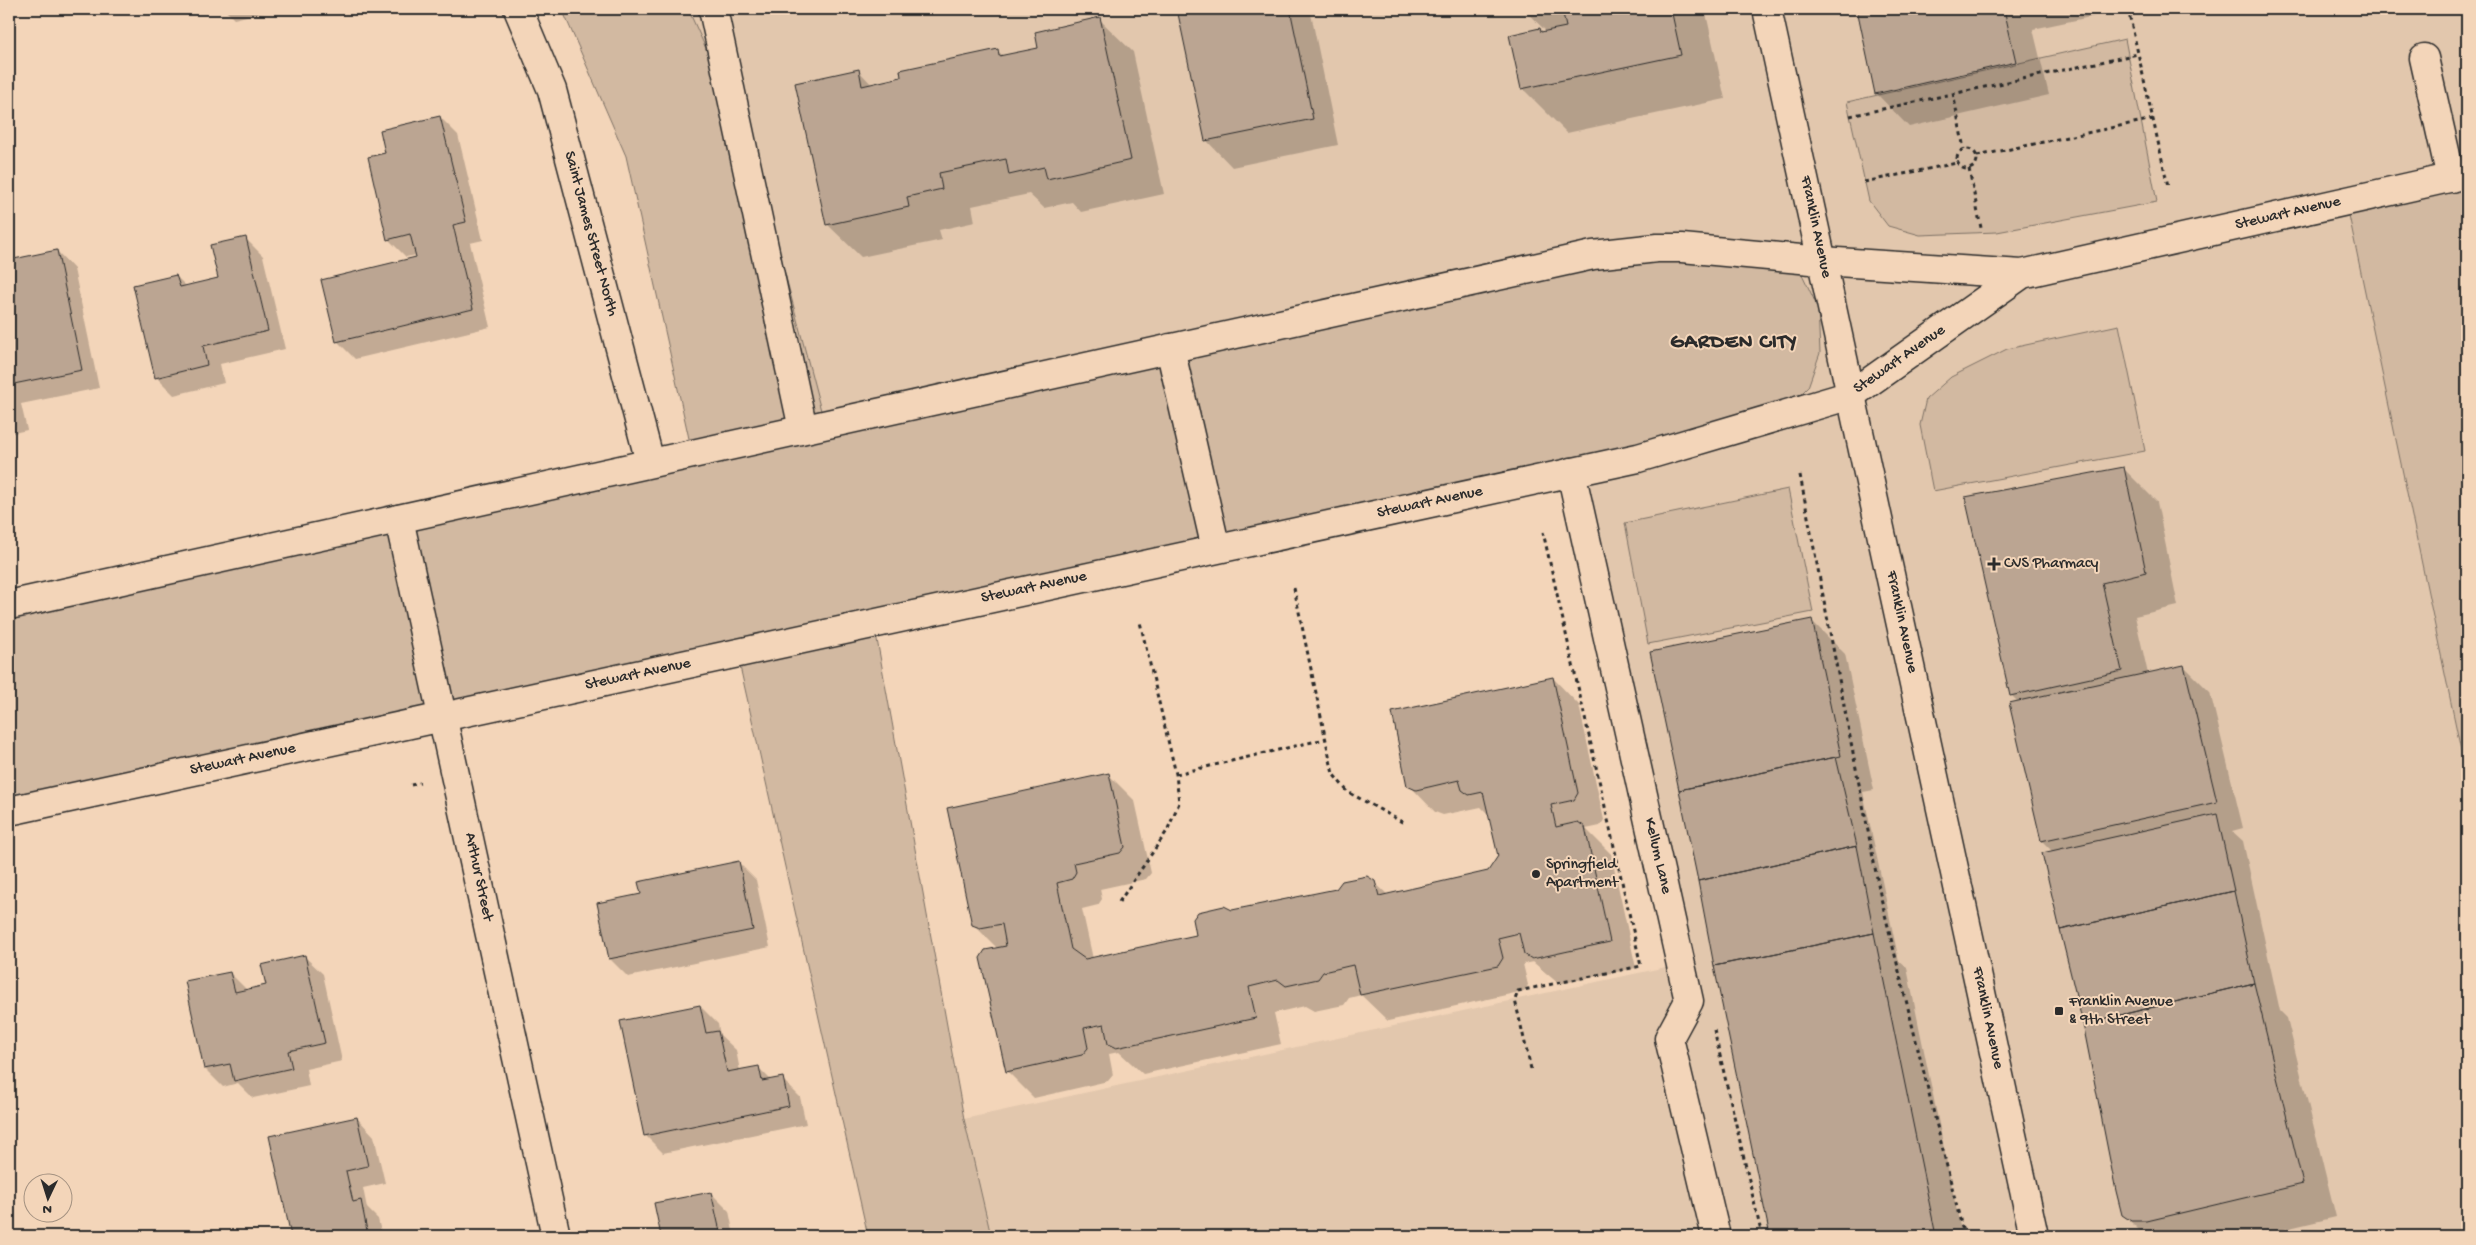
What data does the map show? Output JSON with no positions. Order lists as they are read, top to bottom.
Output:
{
  "streets": {
    "main road": [
      "Stewart Avenue",
      "Franklin Avenue",
      "Saint James Street North",
      "Kellum Lane",
      "Arthur Street"
    ]
  },
  "crossings": [
    ["Stewart Avenue", "Franklin Avenue"],
    ["Stewart Avenue", "Saint James Street North"],
    ["Stewart Avenue", "Kellum Lane"],
    ["Stewart Avenue", "Arthur Street"]
  ],
  "districts": ["GARDEN CITY"],
  "places": {
    "health": ["CVS Pharmacy"],
    "other": ["Springfield Apartment"],
    "transit": ["Franklin Avenue & 9th Street"]
  },
  "north": "bottom"
}
